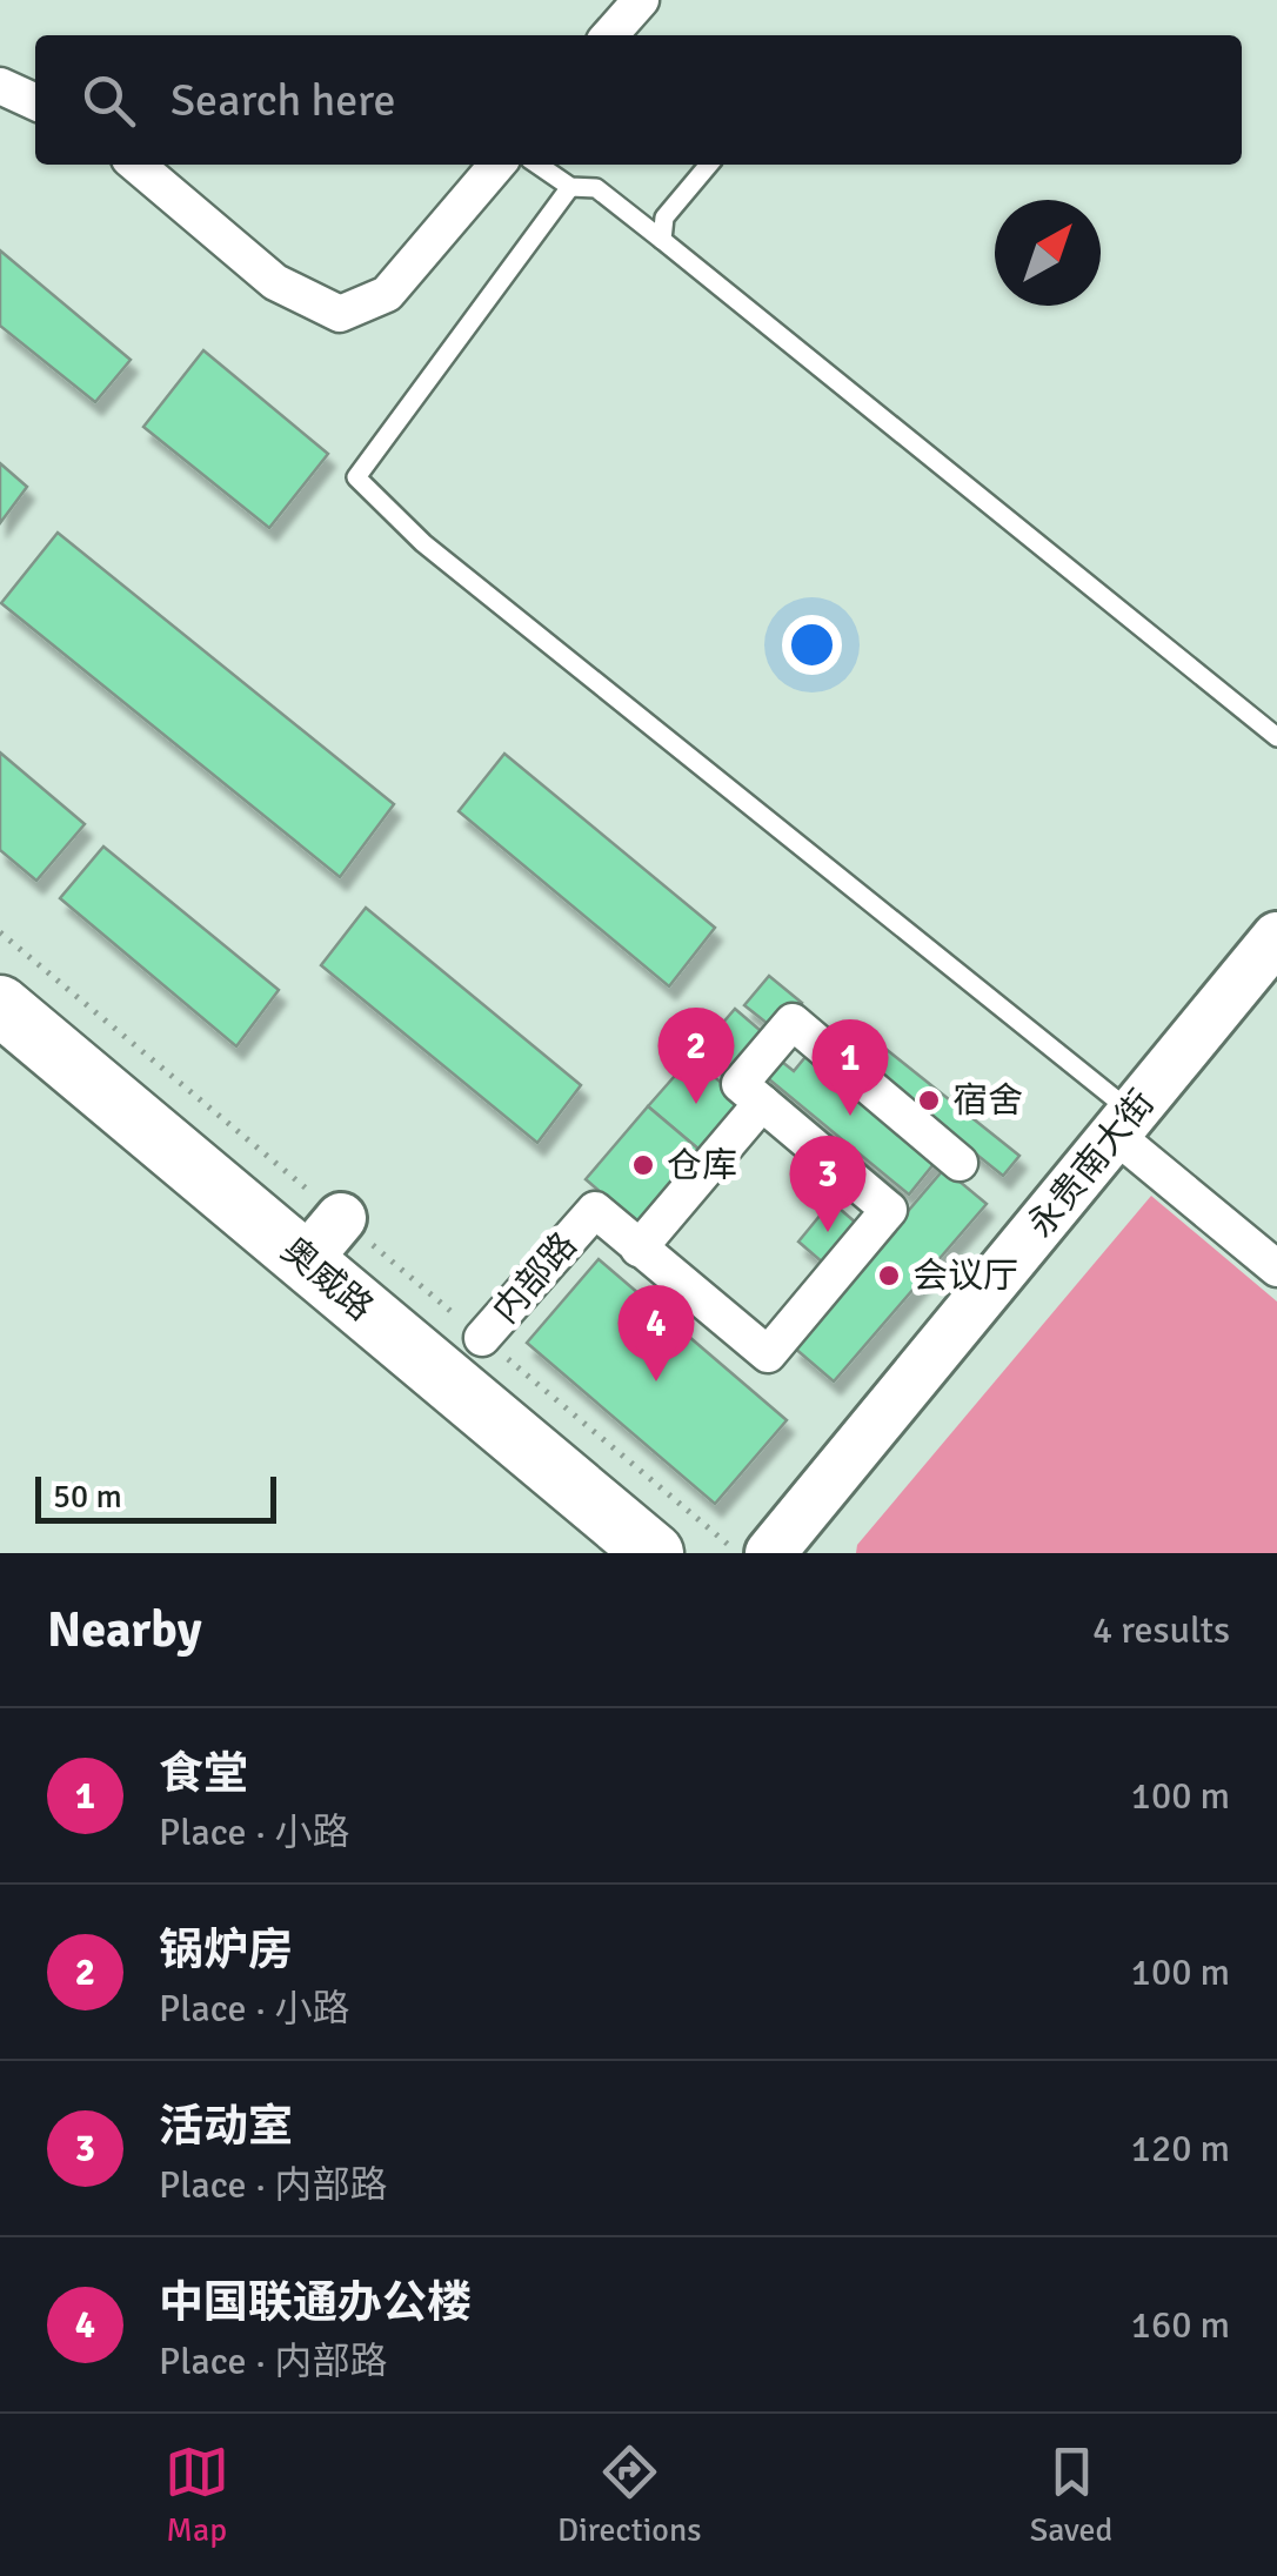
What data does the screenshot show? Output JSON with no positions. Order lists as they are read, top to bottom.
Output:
{
  "streets": {
    "main road": ["奥威路"],
    "street": ["永贵南大街", "内部路"]
  },
  "places": ["宿舍", "仓库", "会议厅"],
  "scale_bar": "50 m",
  "north": "top right",
  "page": {
    "search": "Search here",
    "pins": [
      "2",
      "1",
      "3",
      "4"
    ],
    "scale": "50 m",
    "heading": ["Nearby", "4 results"],
    "list": [
      {
        "mark": "1",
        "name": "食堂",
        "note": "Place · 小路",
        "value": "100 m"
      },
      {
        "mark": "2",
        "name": "锅炉房",
        "note": "Place · 小路",
        "value": "100 m"
      },
      {
        "mark": "3",
        "name": "活动室",
        "note": "Place · 内部路",
        "value": "120 m"
      },
      {
        "mark": "4",
        "name": "中国联通办公楼",
        "note": "Place · 内部路",
        "value": "160 m"
      }
    ],
    "nav": ["Map", "Directions", "Saved"]
  }
}
